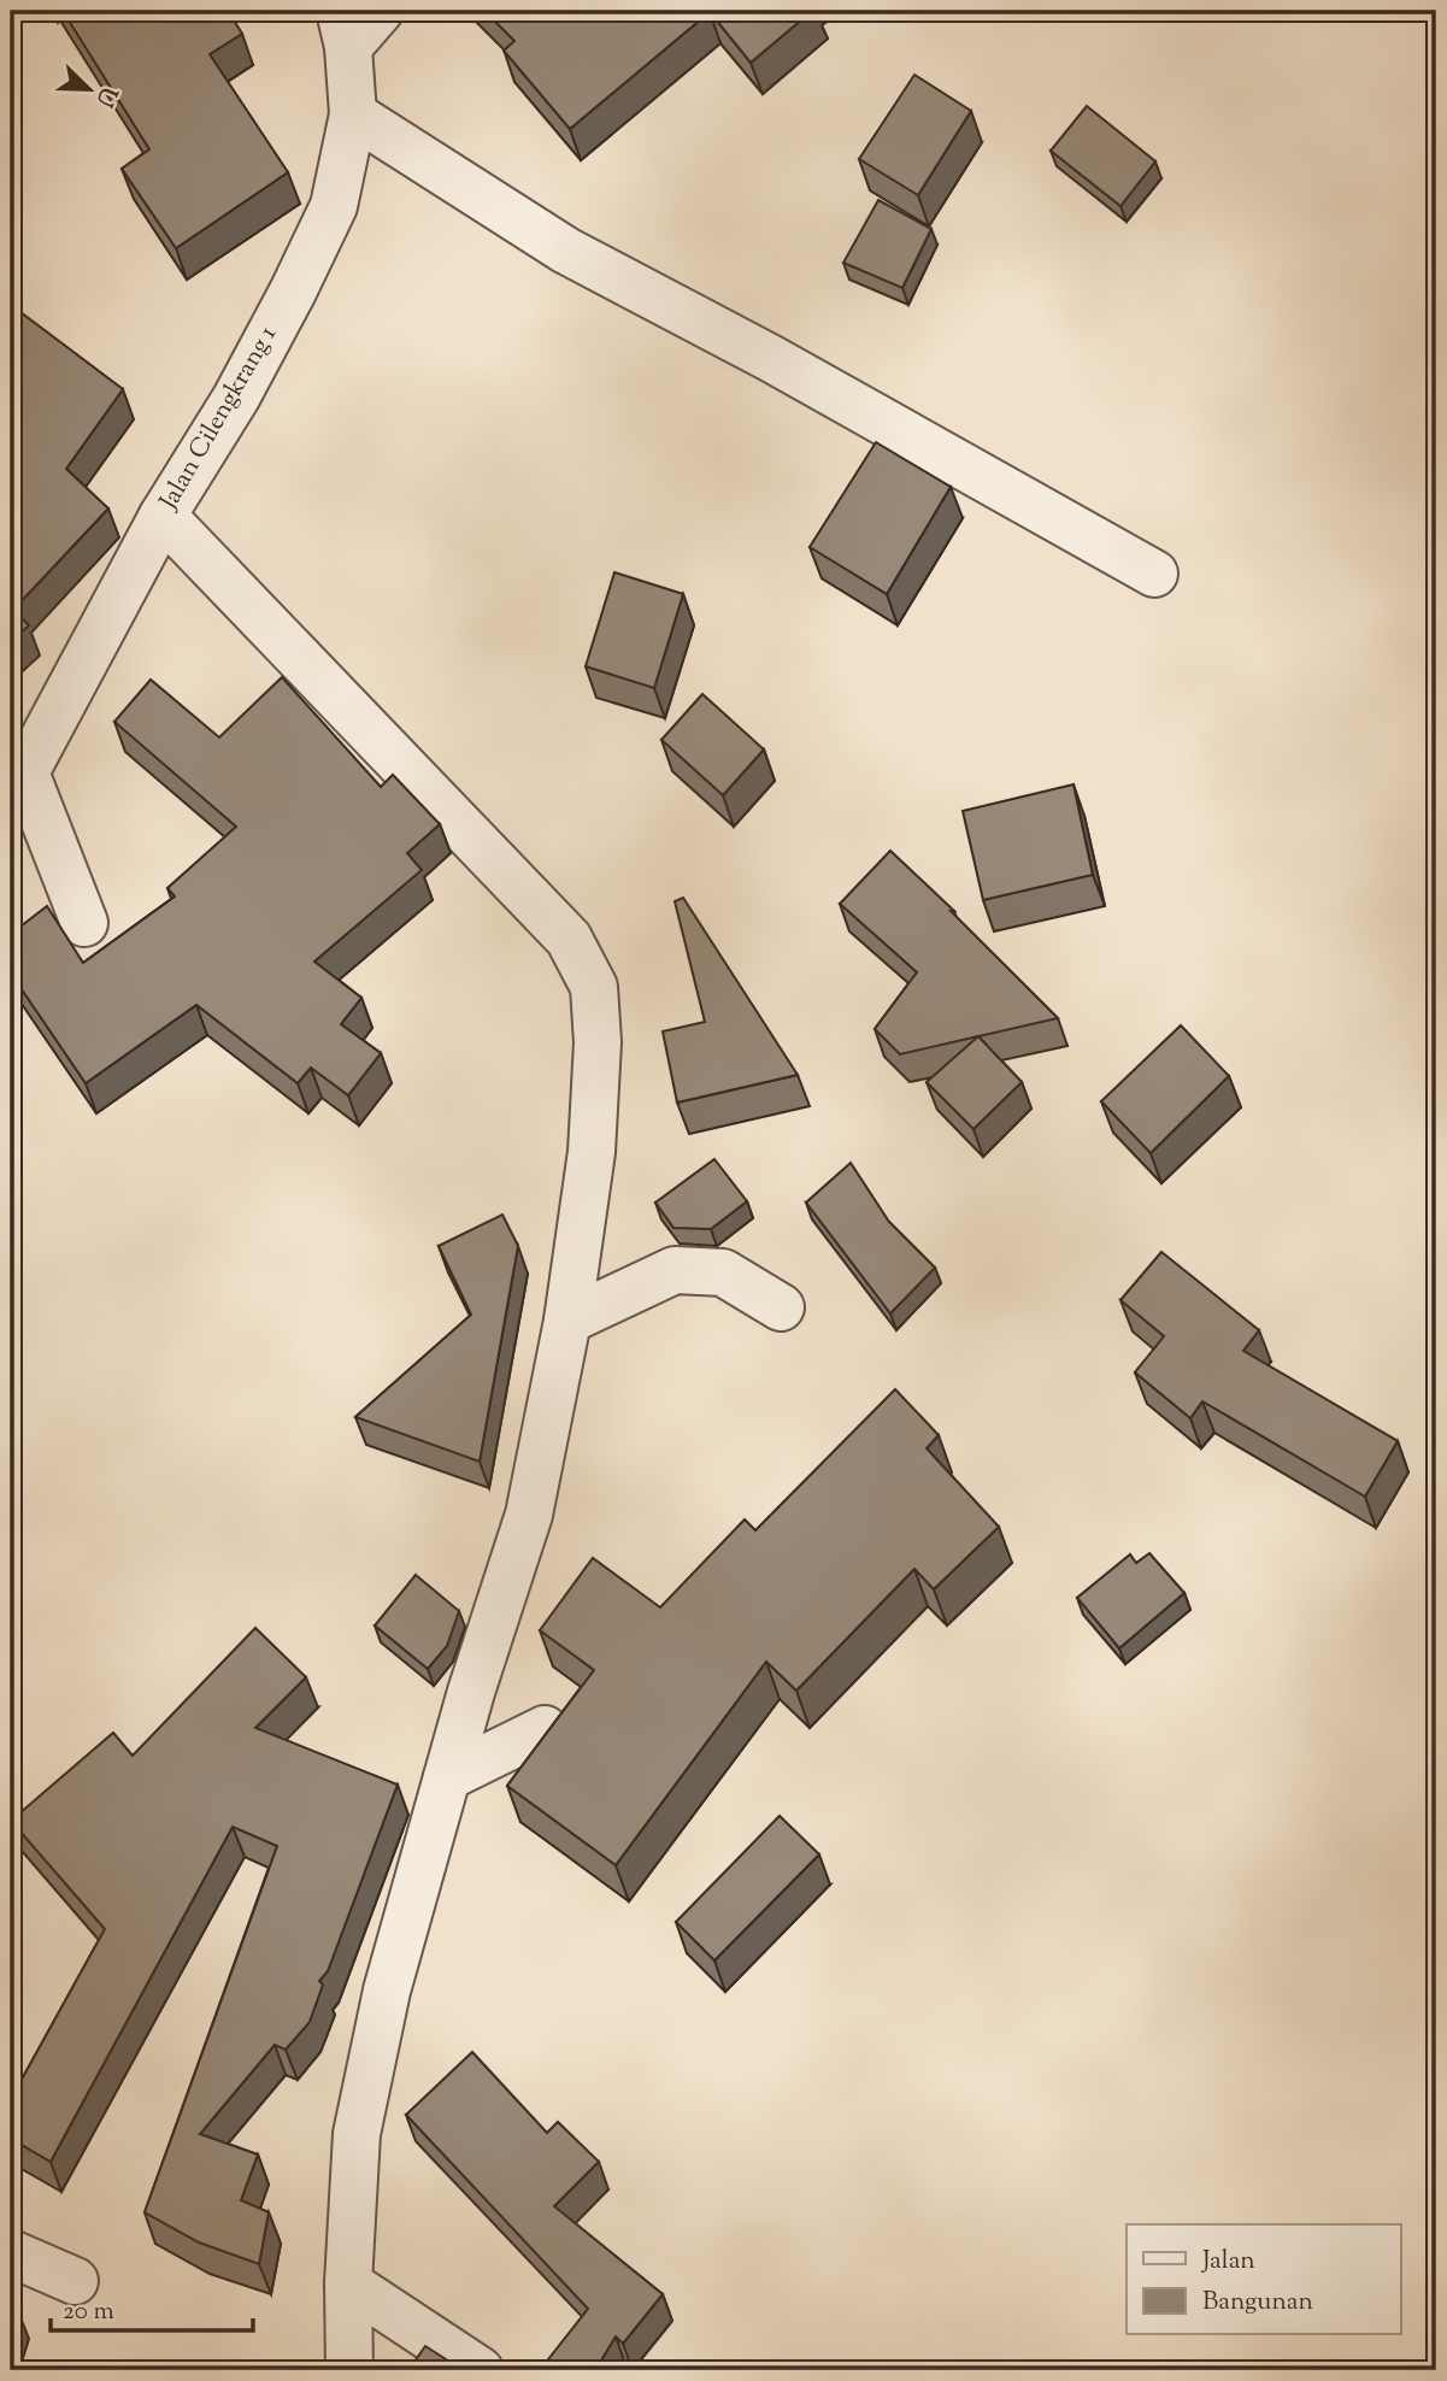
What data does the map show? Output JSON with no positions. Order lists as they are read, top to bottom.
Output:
{
  "streets": {
    "street": ["Jalan Cilengkrang 1"]
  },
  "legend": ["Jalan", "Bangunan"],
  "scale_bar": "20 m",
  "north": "bottom right"
}
